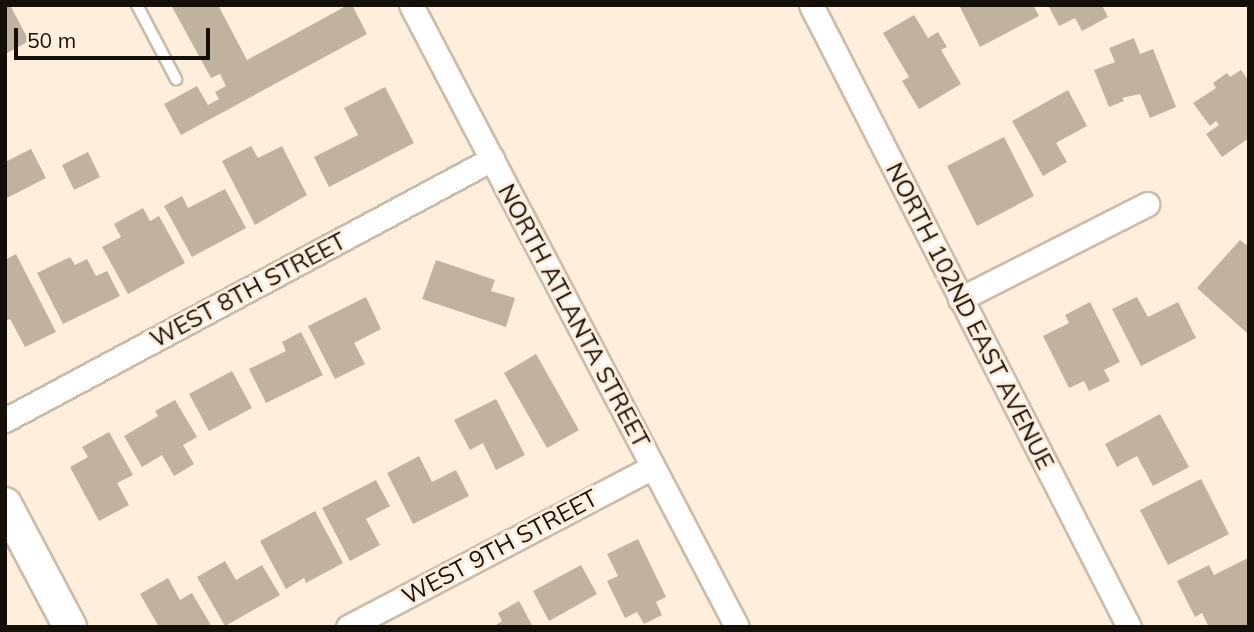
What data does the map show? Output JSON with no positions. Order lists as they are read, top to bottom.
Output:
{
  "streets": {
    "street": [
      "WEST 8TH STREET",
      "NORTH ATLANTA STREET",
      "NORTH 102ND EAST AVENUE",
      "WEST 9TH STREET"
    ]
  },
  "crossings": [
    ["WEST 8TH STREET", "NORTH ATLANTA STREET"],
    ["NORTH ATLANTA STREET", "WEST 9TH STREET"]
  ],
  "scale_bar": "50 m"
}
